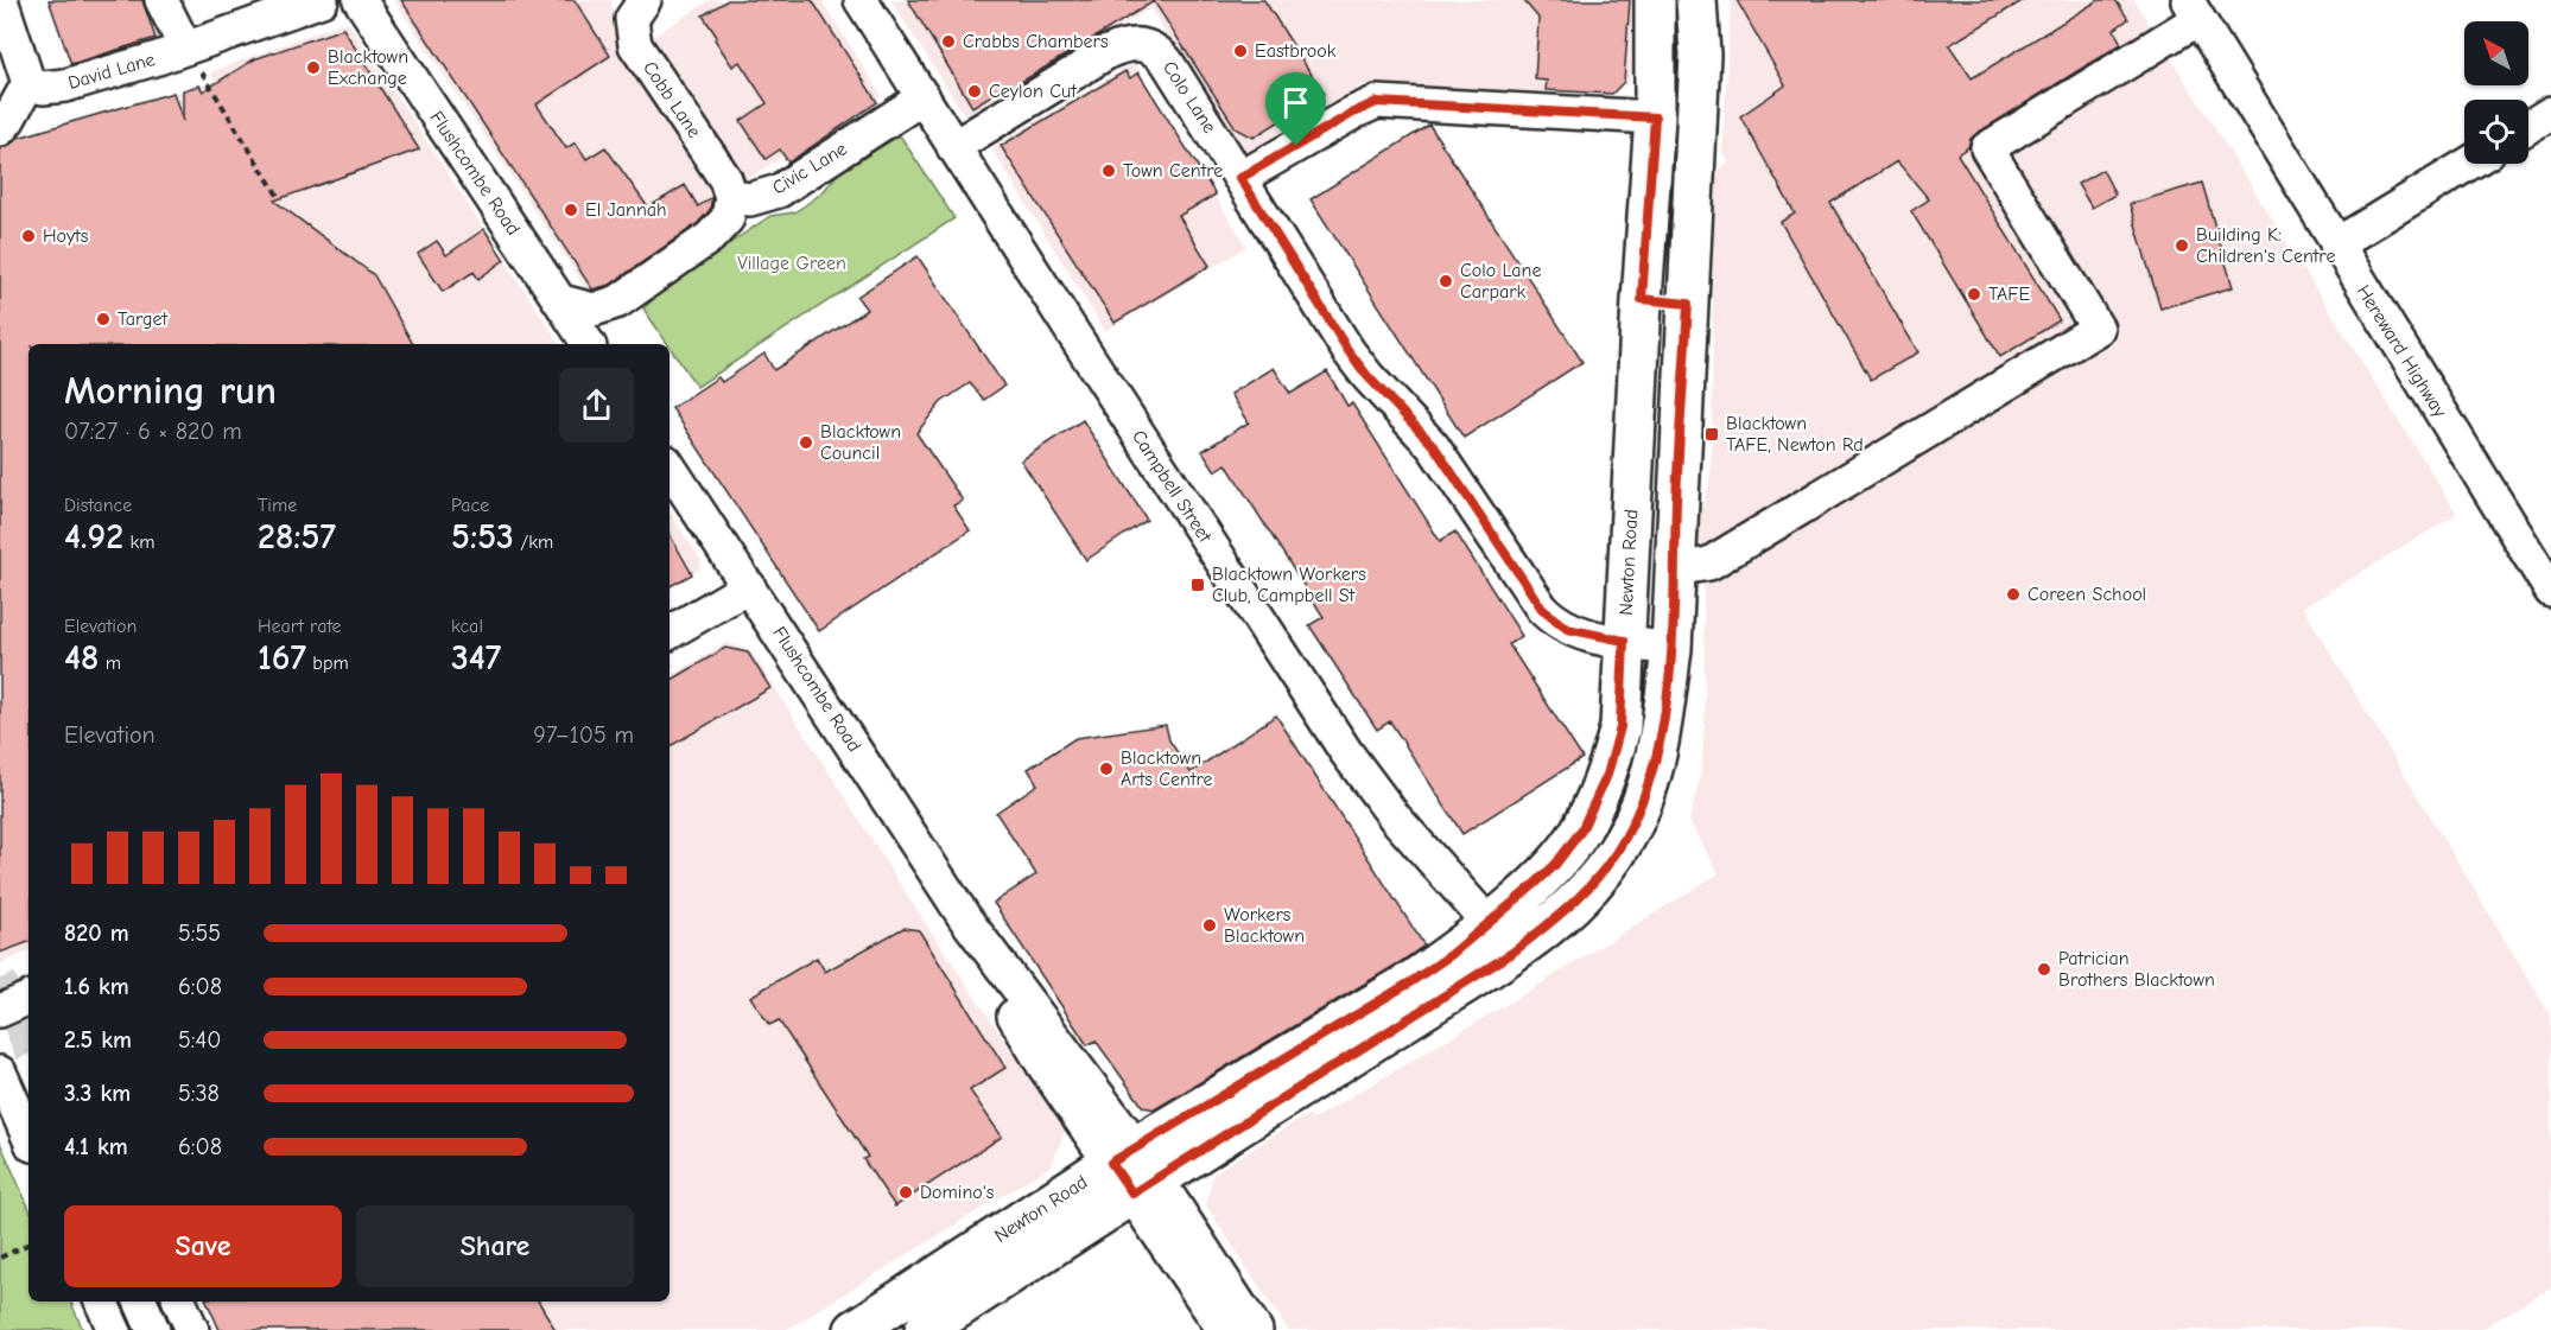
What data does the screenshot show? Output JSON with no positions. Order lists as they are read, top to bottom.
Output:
{
  "streets": {
    "main road": ["Newton Road"],
    "street": [
      "David Lane",
      "Colo Lane",
      "Cobb Lane",
      "Civic Lane",
      "Flushcombe Road",
      "Hereward Highway",
      "Campbell Street"
    ]
  },
  "crossings": [
    ["Colo Lane", "Campbell Street"],
    ["Colo Lane", "Newton Road"],
    ["Cobb Lane", "Civic Lane"],
    ["Civic Lane", "Campbell Street"],
    ["Flushcombe Road", "Newton Road"],
    ["Campbell Street", "Newton Road"]
  ],
  "parks": ["Village Green"],
  "places": {
    "other": [
      "Crabbs Chambers",
      "Eastbrook",
      "Blacktown Exchange",
      "Ceylon Cut",
      "Town Centre",
      "El Jannah",
      "Hoyts",
      "Building K: Children's Centre",
      "Colo Lane Carpark",
      "TAFE",
      "Target",
      "Blacktown Council",
      "Coreen School",
      "Blacktown Arts Centre",
      "Workers Blacktown",
      "Patrician Brothers Blacktown",
      "Domino's"
    ],
    "transit": ["Blacktown TAFE, Newton Rd", "Blacktown Workers Club, Campbell St"]
  },
  "north": "top left",
  "page": {
    "heading": ["Morning run", "07:27 · 6 × 820 m"],
    "stats": [
      ["Distance", "4.92 km"],
      ["Time", "28:57"],
      ["Pace", "5:53 /km"],
      ["Elevation", "48 m"],
      ["Heart rate", "167 bpm"],
      ["kcal", "347"]
    ],
    "chart": ["Elevation", "97–105 m"],
    "list": [
      {
        "name": "820 m",
        "note": "5:55"
      },
      {
        "name": "1.6 km",
        "note": "6:08"
      },
      {
        "name": "2.5 km",
        "note": "5:40"
      },
      {
        "name": "3.3 km",
        "note": "5:38"
      },
      {
        "name": "4.1 km",
        "note": "6:08"
      }
    ],
    "buttons": ["Save", "Share"]
  }
}
